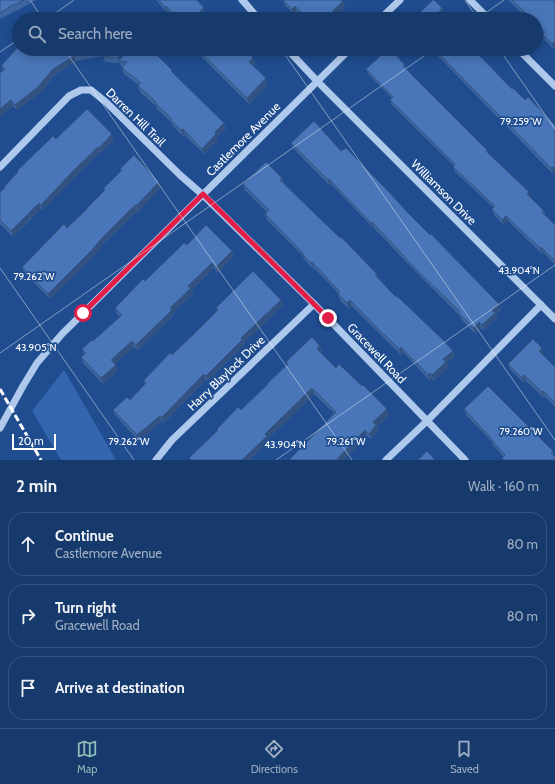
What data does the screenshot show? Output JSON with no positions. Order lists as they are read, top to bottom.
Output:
{
  "streets": {
    "street": [
      "Darren Hill Trail",
      "Castlemore Avenue",
      "Williamson Drive",
      "Gracewell Road",
      "Harry Blaylock Drive"
    ]
  },
  "crossings": [
    ["Darren Hill Trail", "Castlemore Avenue"],
    ["Darren Hill Trail", "Gracewell Road"],
    ["Castlemore Avenue", "Williamson Drive"],
    ["Castlemore Avenue", "Gracewell Road"],
    ["Gracewell Road", "Harry Blaylock Drive"]
  ],
  "scale_bar": "20 m",
  "page": {
    "search": "Search here",
    "scale": "20 m",
    "heading": ["2 min", "Walk · 160 m"],
    "list": [
      ["Continue", "Castlemore Avenue", "80 m"],
      ["Turn right", "Gracewell Road", "80 m"],
      "Arrive at destination"
    ],
    "nav": ["Map", "Directions", "Saved"]
  },
  "coordinates": [
    "79.259°W",
    "43.904°N",
    "79.262°W",
    "43.905°N",
    "79.260°W",
    "79.261°W"
  ]
}
